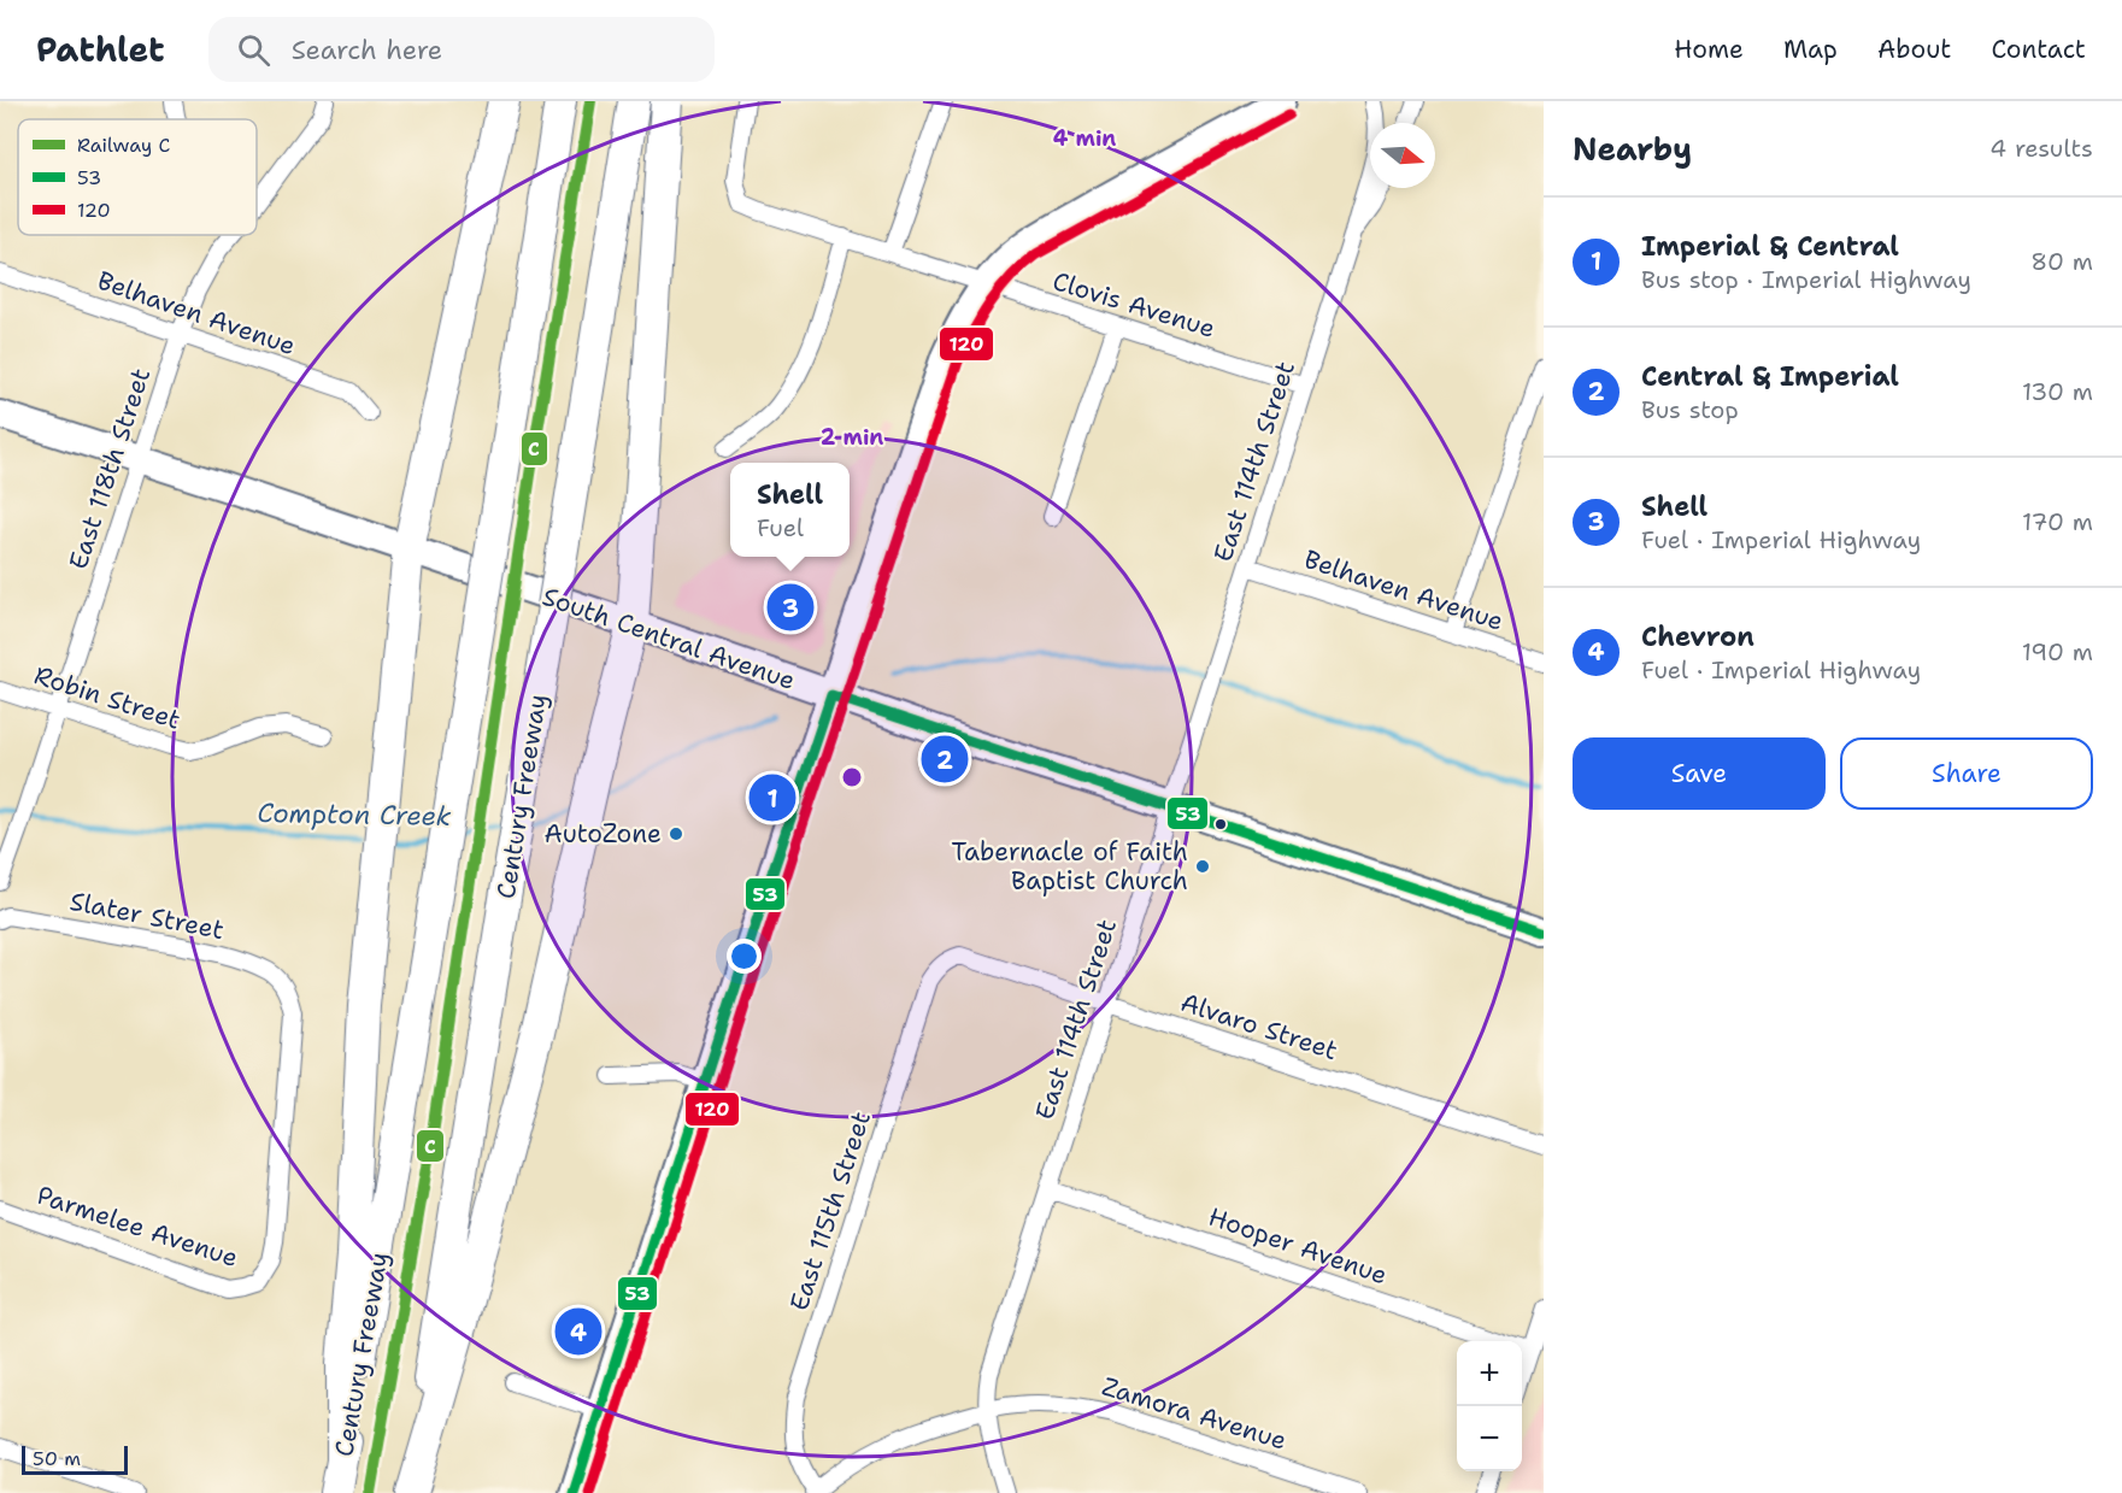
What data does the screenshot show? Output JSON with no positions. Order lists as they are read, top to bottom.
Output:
{
  "streets": {
    "highway": ["Century Freeway"],
    "main road": ["South Central Avenue"],
    "street": [
      "Clovis Avenue",
      "Belhaven Avenue",
      "East 114th Street",
      "East 118th Street",
      "Robin Street",
      "Slater Street",
      "Alvaro Street",
      "East 115th Street",
      "Parmelee Avenue",
      "Hooper Avenue",
      "Zamora Avenue"
    ]
  },
  "crossings": [
    ["Clovis Avenue", "East 114th Street"],
    ["Belhaven Avenue", "East 114th Street"],
    ["Belhaven Avenue", "East 118th Street"],
    ["East 114th Street", "South Central Avenue"],
    ["East 114th Street", "Alvaro Street"],
    ["East 114th Street", "Hooper Avenue"],
    ["East 114th Street", "Zamora Avenue"],
    ["East 118th Street", "South Central Avenue"],
    ["East 118th Street", "Robin Street"],
    ["Slater Street", "Parmelee Avenue"],
    ["Alvaro Street", "East 115th Street"],
    ["East 115th Street", "Zamora Avenue"]
  ],
  "water": ["Compton Creek"],
  "places": ["AutoZone", "Tabernacle of Faith Baptist Church"],
  "lines": ["rail line C", "transit line 120", "transit line 53"],
  "legend": ["Railway C", "53", "120"],
  "scale_bar": "50 m",
  "north": "right",
  "page": {
    "header": "Pathlet",
    "search": "Search here",
    "nav": [
      "Home",
      "Map",
      "About",
      "Contact"
    ],
    "heading": ["Nearby", "4 results"],
    "list": [
      {
        "mark": "1",
        "name": "Imperial & Central",
        "note": "Bus stop · Imperial Highway",
        "value": "80 m"
      },
      {
        "mark": "2",
        "name": "Central & Imperial",
        "note": "Bus stop",
        "value": "130 m"
      },
      {
        "mark": "3",
        "name": "Shell",
        "note": "Fuel · Imperial Highway",
        "value": "170 m"
      },
      {
        "mark": "4",
        "name": "Chevron",
        "note": "Fuel · Imperial Highway",
        "value": "190 m"
      }
    ],
    "popup": ["Shell", "Fuel"],
    "pins": [
      "3",
      "2",
      "1",
      "4"
    ],
    "buttons": ["Save", "Share"],
    "map_buttons": ["+", "−"],
    "scale": "50 m"
  },
  "rings": ["4 min", "2 min"]
}
